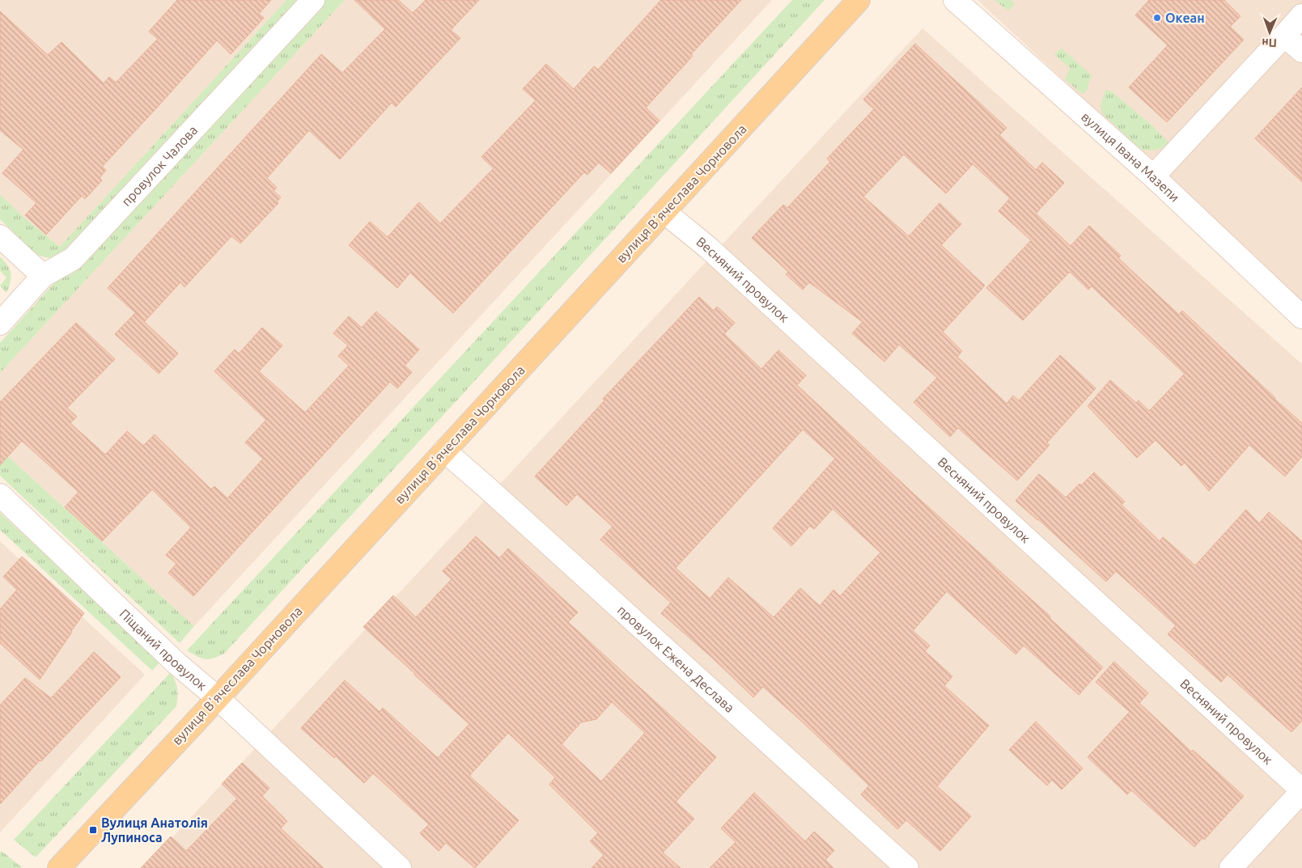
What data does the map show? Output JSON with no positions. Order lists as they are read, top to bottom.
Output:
{
  "streets": {
    "main road": ["вулиця Вʼячеслава Чорновола"],
    "street": [
      "вулиця Івана Мазепи",
      "провулок Чалова",
      "Весняний провулок",
      "Піщаний провулок",
      "провулок Ежена Деслава"
    ]
  },
  "crossings": [
    ["вулиця Вʼячеслава Чорновола", "Весняний провулок"],
    ["вулиця Вʼячеслава Чорновола", "Піщаний провулок"],
    ["вулиця Вʼячеслава Чорновола", "провулок Ежена Деслава"]
  ],
  "places": {
    "other": ["Океан"],
    "transit": ["Вулиця Анатолія Лупиноса"]
  },
  "north": "bottom"
}
